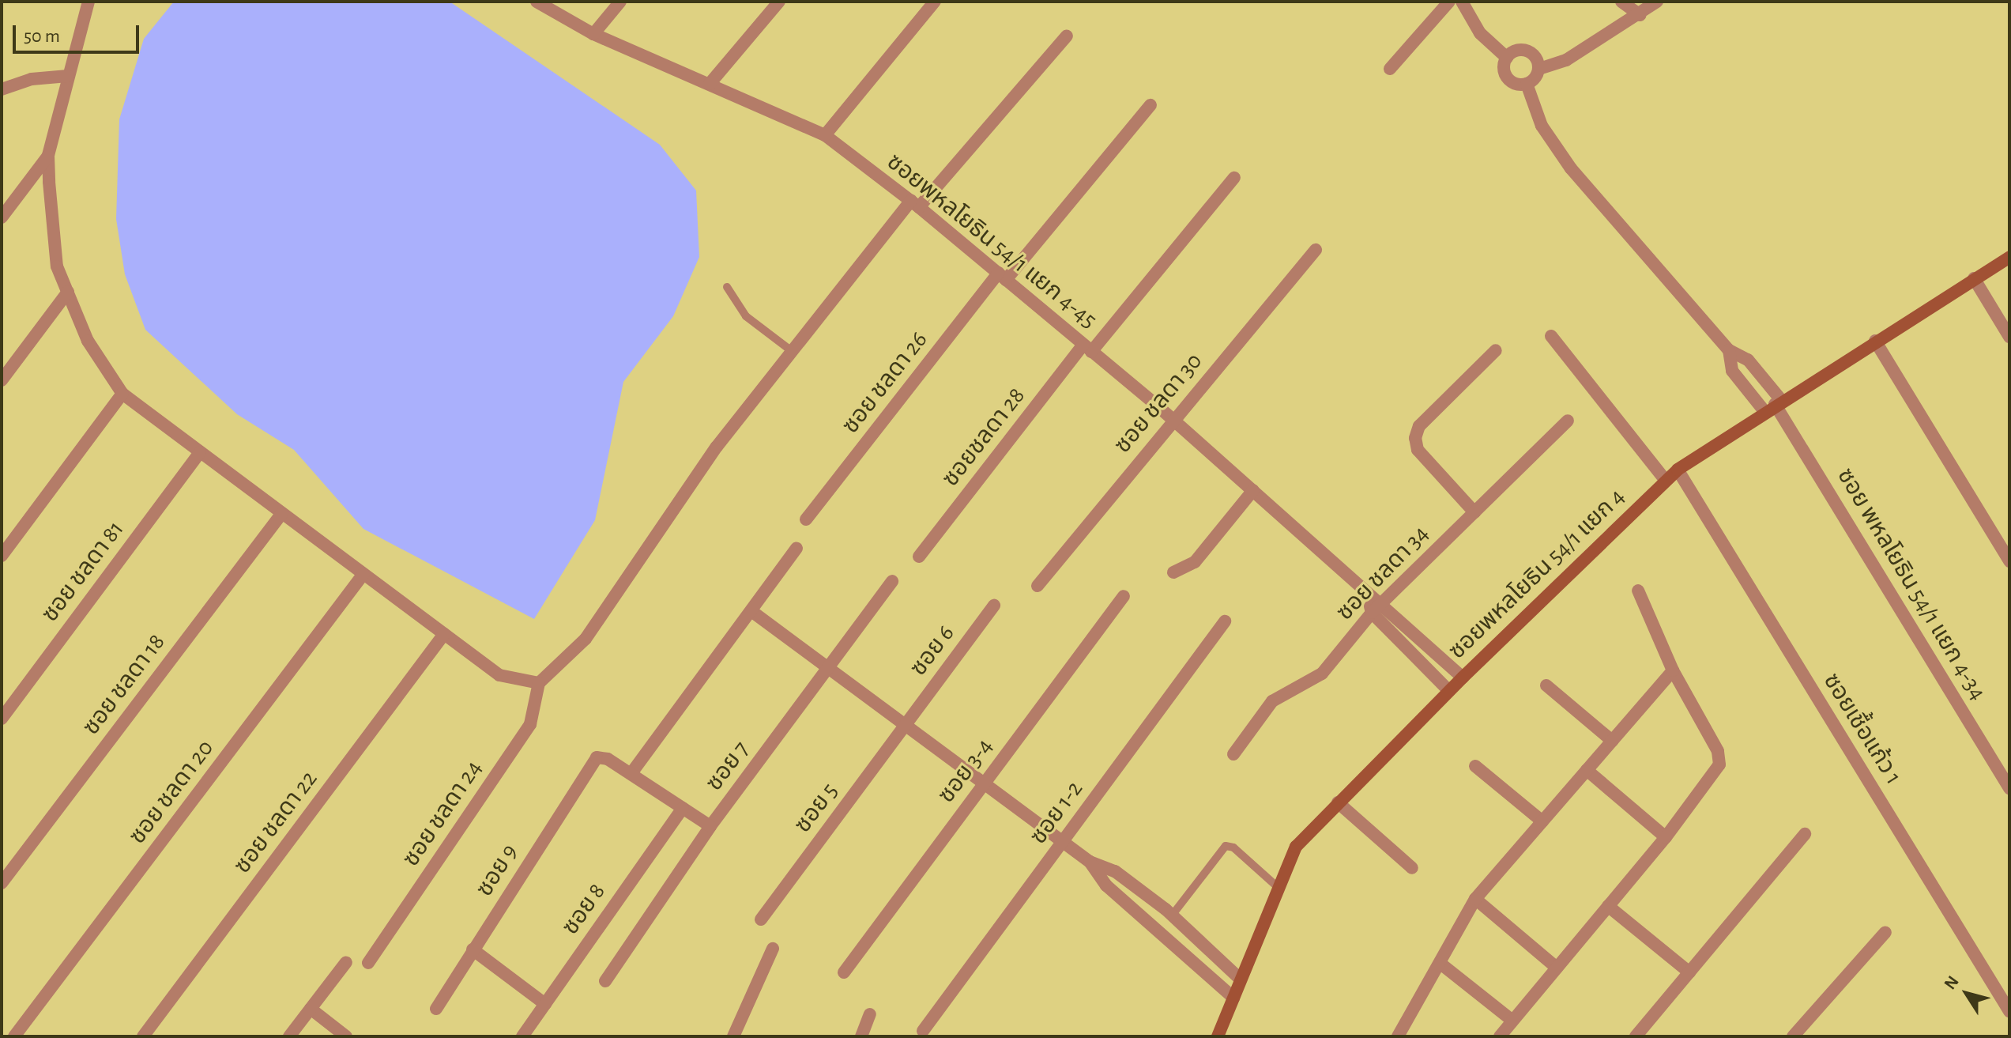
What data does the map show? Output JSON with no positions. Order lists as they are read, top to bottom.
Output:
{
  "streets": {
    "street": [
      "ซอยพหลโยธิน 54/1 แยก 4-45",
      "ซอย ชลดา 26",
      "ซอย ชลดา 30",
      "ซอยชลดา 28",
      "ซอย ชลดา 81",
      "ซอย ชลดา 34",
      "ซอยพหลโยธิน 54/1 แยก 4",
      "ซอย พหลโยธิน 54/1 แยก 4-34",
      "ซอย 6",
      "ซอย ชลดา 18",
      "ซอยเชื้อแก้ว 1",
      "ซอย 7",
      "ซอย 3-4",
      "ซอย ชลดา 20",
      "ซอย 5",
      "ซอย 1-2",
      "ซอย ชลดา 24",
      "ซอย ชลดา 22",
      "ซอย 9",
      "ซอย 8"
    ]
  },
  "crossings": [
    ["ซอยพหลโยธิน 54/1 แยก 4-45", "ซอย ชลดา 26"],
    ["ซอยพหลโยธิน 54/1 แยก 4-45", "ซอย ชลดา 30"],
    ["ซอยพหลโยธิน 54/1 แยก 4-45", "ซอยชลดา 28"],
    ["ซอยพหลโยธิน 54/1 แยก 4-45", "ซอย ชลดา 34"],
    ["ซอยพหลโยธิน 54/1 แยก 4", "ซอย พหลโยธิน 54/1 แยก 4-34"],
    ["ซอยพหลโยธิน 54/1 แยก 4", "ซอยเชื้อแก้ว 1"],
    ["ซอย 6", "ซอย 5"]
  ],
  "scale_bar": "50 m",
  "north": "top left"
}
